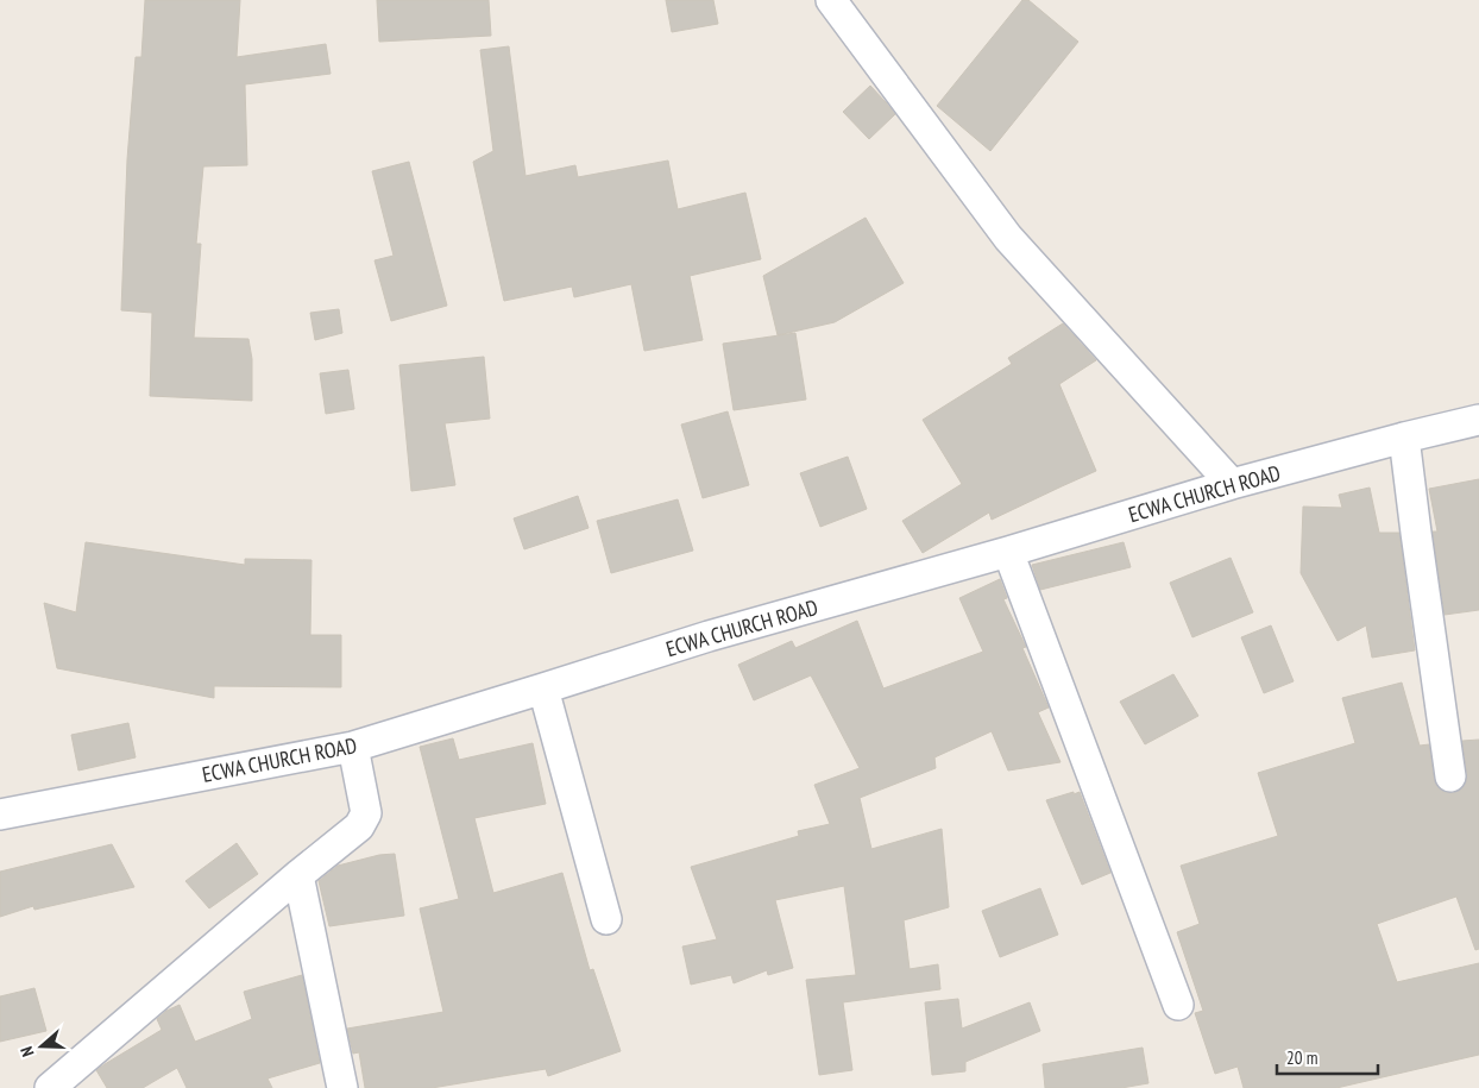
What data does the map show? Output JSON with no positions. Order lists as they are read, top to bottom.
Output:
{
  "streets": {
    "street": ["ECWA CHURCH ROAD"]
  },
  "scale_bar": "20 m",
  "north": "left"
}
